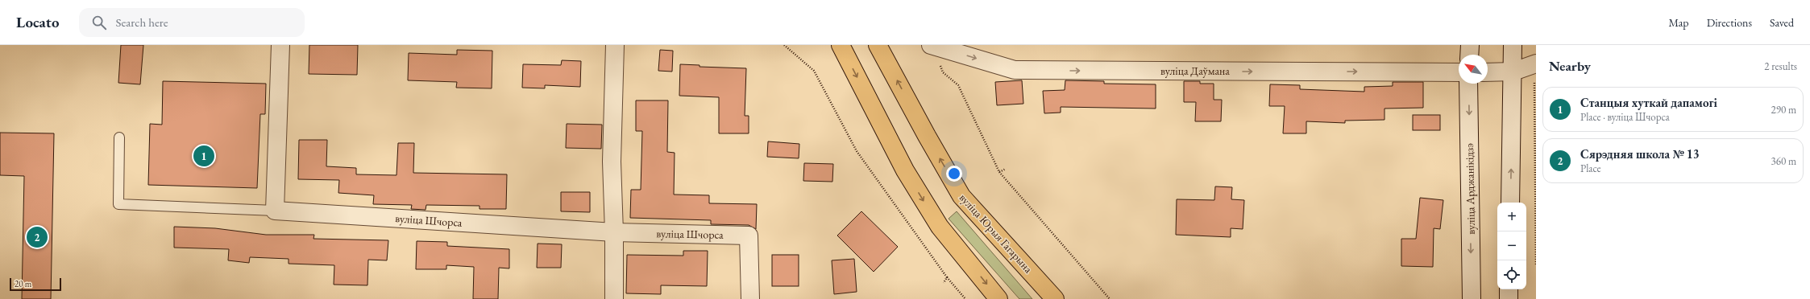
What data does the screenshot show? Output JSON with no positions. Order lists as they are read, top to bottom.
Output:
{
  "streets": {
    "main road": ["вуліца Юрыя Гагарына"],
    "street": ["вуліца Даўмана", "вуліца Арджанікідзэ", "вуліца Шчорса"]
  },
  "one_way": ["вуліца Даўмана"],
  "scale_bar": "20 m",
  "north": "top left",
  "page": {
    "header": "Locato",
    "search": "Search here",
    "nav": ["Map", "Directions", "Saved"],
    "heading": ["Nearby", "2 results"],
    "list": [
      {
        "mark": "1",
        "name": "Станцыя хуткай дапамогі",
        "note": "Place · вуліца Шчорса",
        "value": "290 m"
      },
      {
        "mark": "2",
        "name": "Сярэдняя школа № 13",
        "note": "Place",
        "value": "360 m"
      }
    ],
    "pins": ["1", "2"],
    "map_buttons": ["+", "−"],
    "scale": "20 m"
  }
}
